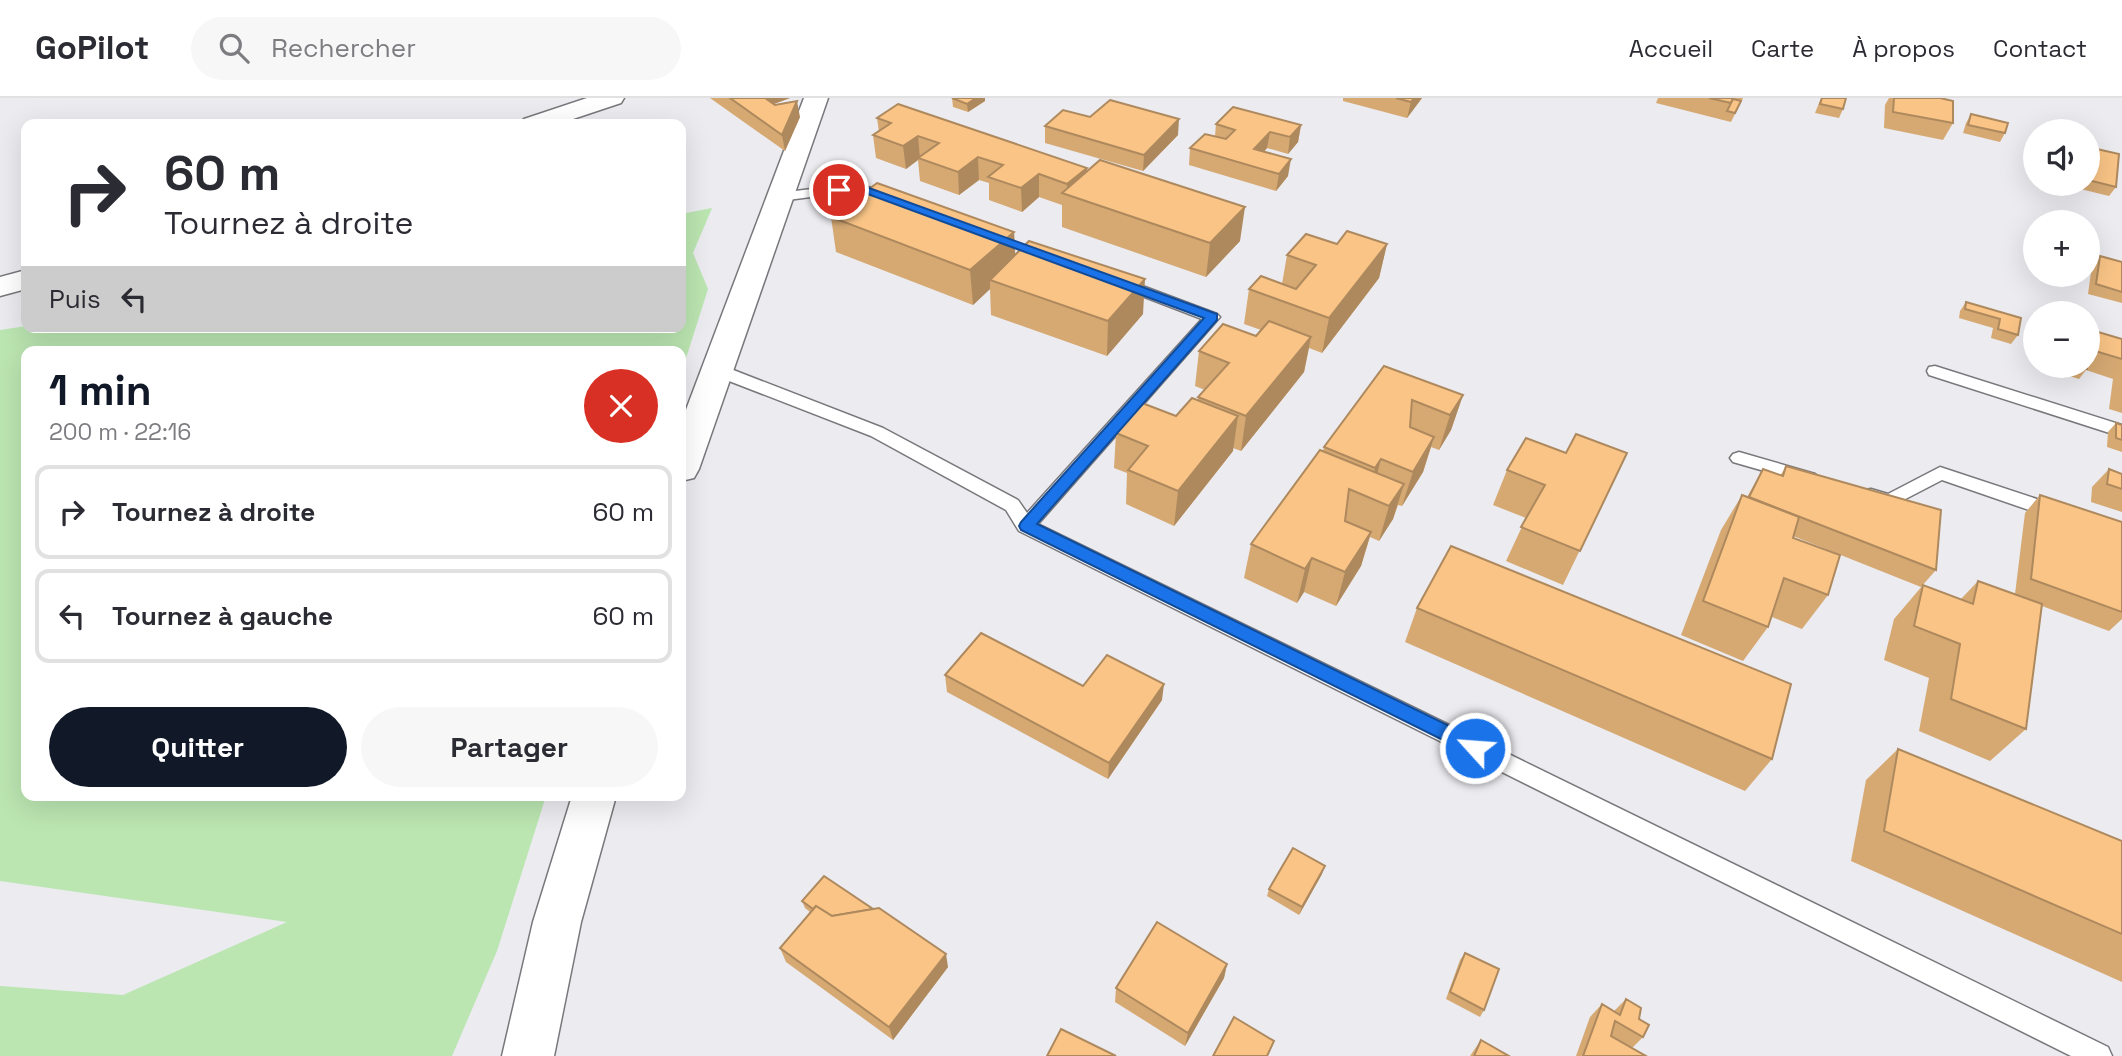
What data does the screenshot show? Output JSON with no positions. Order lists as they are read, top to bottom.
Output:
{
  "page": {
    "header": "GoPilot",
    "search": "Rechercher",
    "nav": [
      "Accueil",
      "Carte",
      "À propos",
      "Contact"
    ],
    "map_buttons": ["+", "−"],
    "turn": ["60 m", "Tournez à droite"],
    "then": "Puis",
    "heading": ["1 min", "200 m · 22:16"],
    "list": [
      {
        "name": "Tournez à droite",
        "value": "60 m"
      },
      {
        "name": "Tournez à gauche",
        "value": "60 m"
      }
    ],
    "buttons": ["Quitter", "Partager"]
  }
}
